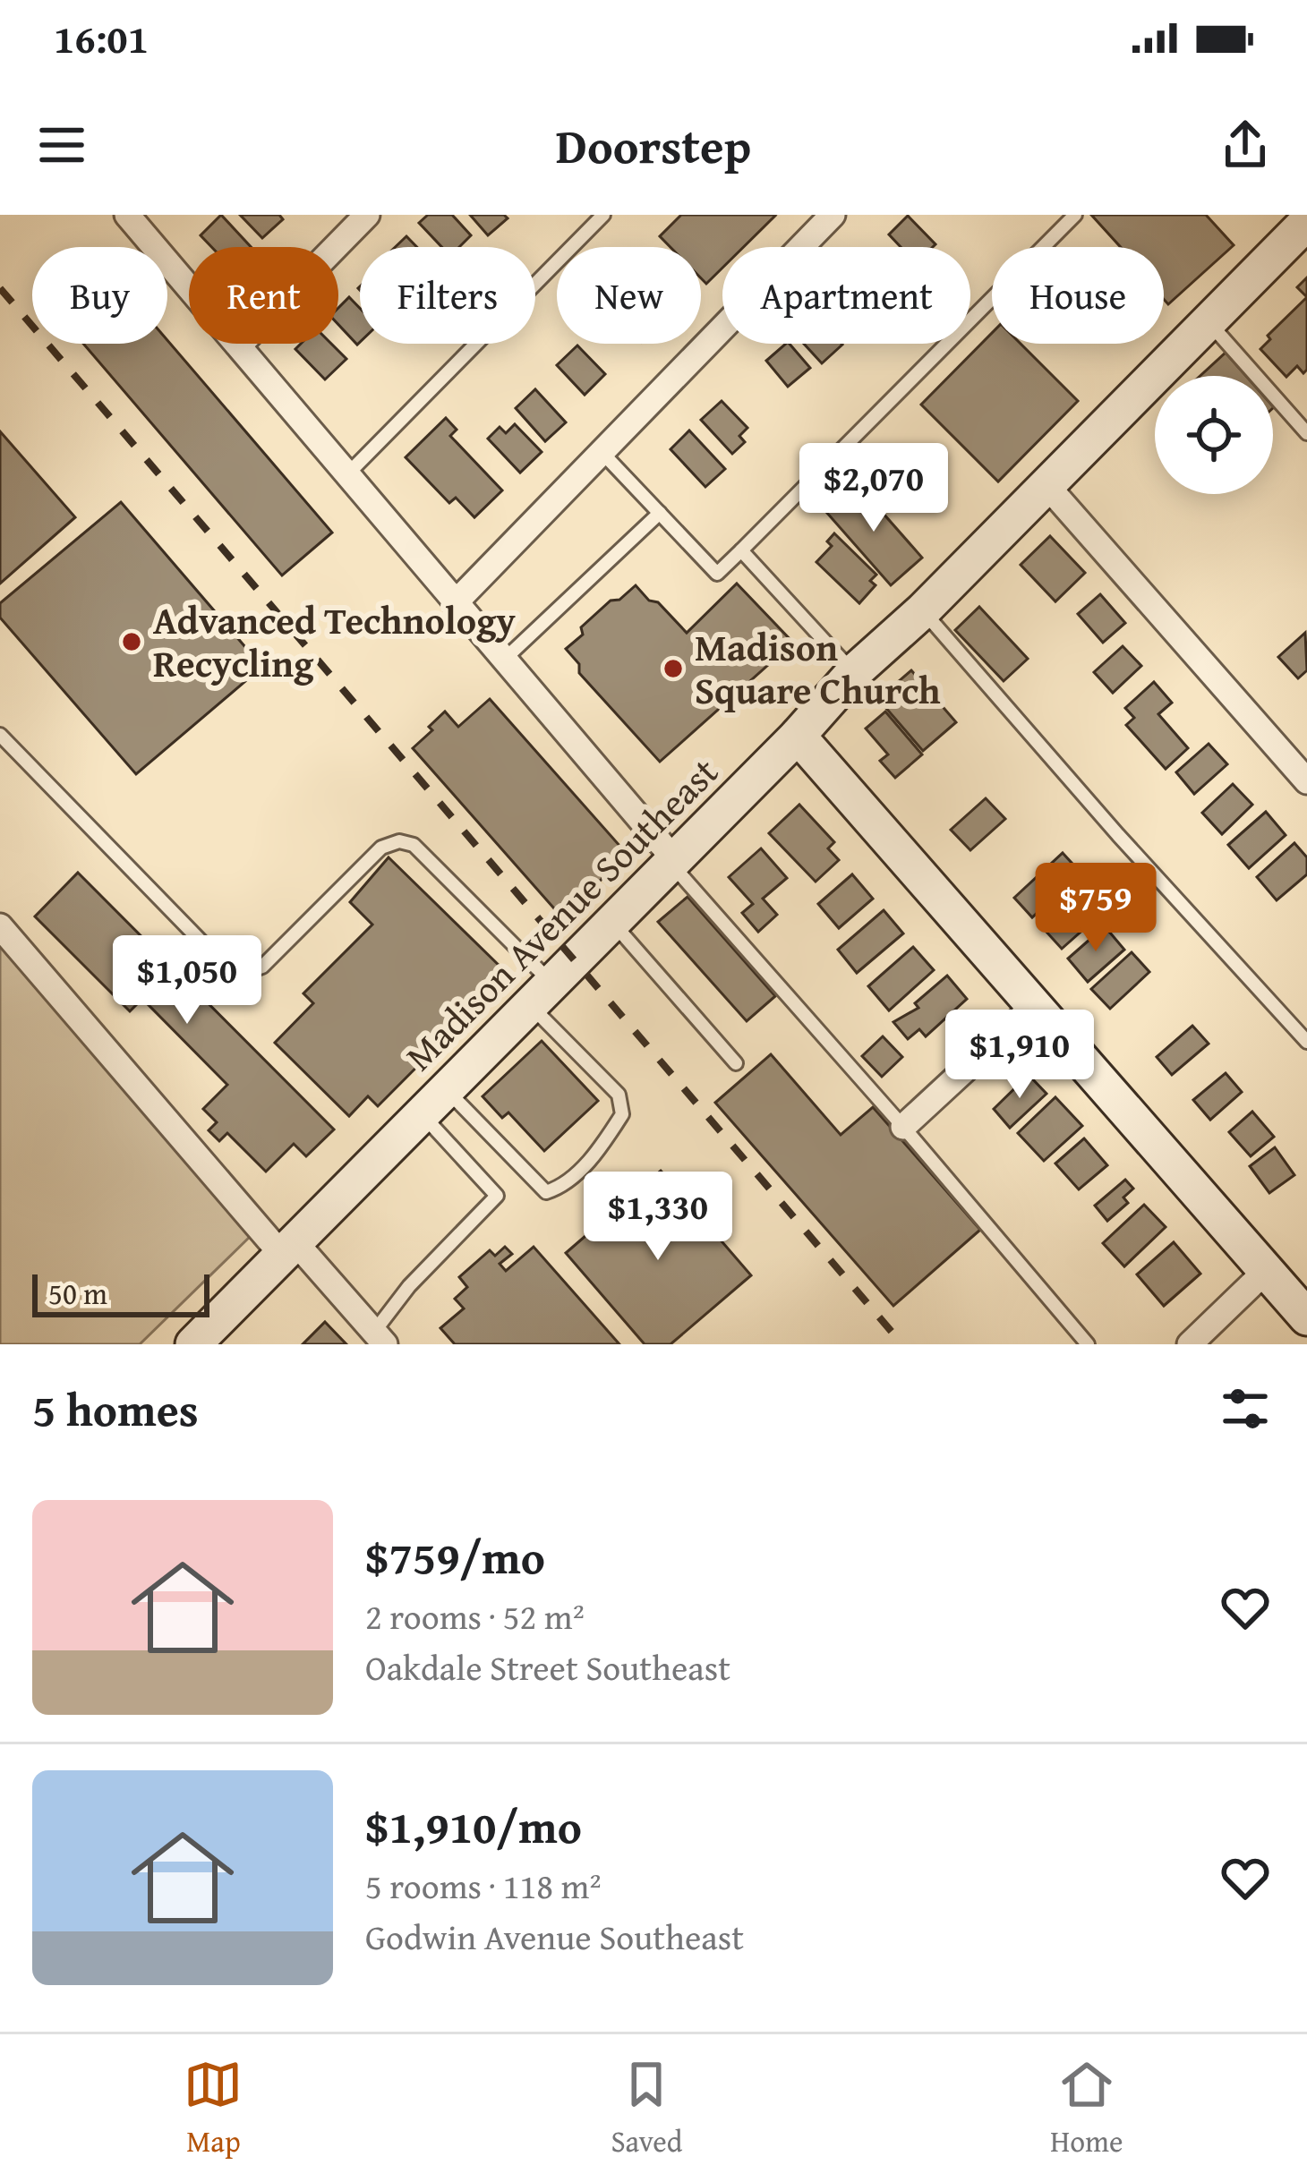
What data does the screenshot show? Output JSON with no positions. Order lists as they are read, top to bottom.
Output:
{
  "streets": {
    "street": ["Madison Avenue Southeast"]
  },
  "places": ["Advanced Technology Recycling", "Madison Square Church"],
  "scale_bar": "50 m",
  "page": {
    "status": "16:01",
    "header": "Doorstep",
    "chip": [
      "Buy",
      "Rent",
      "Filters",
      "New",
      "Apartment",
      "House"
    ],
    "price": [
      "$2,070",
      "$759",
      "$1,050",
      "$1,910",
      "$1,330"
    ],
    "scale": "50 m",
    "heading": "5 homes",
    "list": [
      {
        "name": "$759/mo",
        "note": "2 rooms · 52 m² · Oakdale Street Southeast"
      },
      {
        "name": "$1,910/mo",
        "note": "5 rooms · 118 m² · Godwin Avenue Southeast"
      }
    ],
    "tabs": ["Map", "Saved", "Home"]
  }
}
